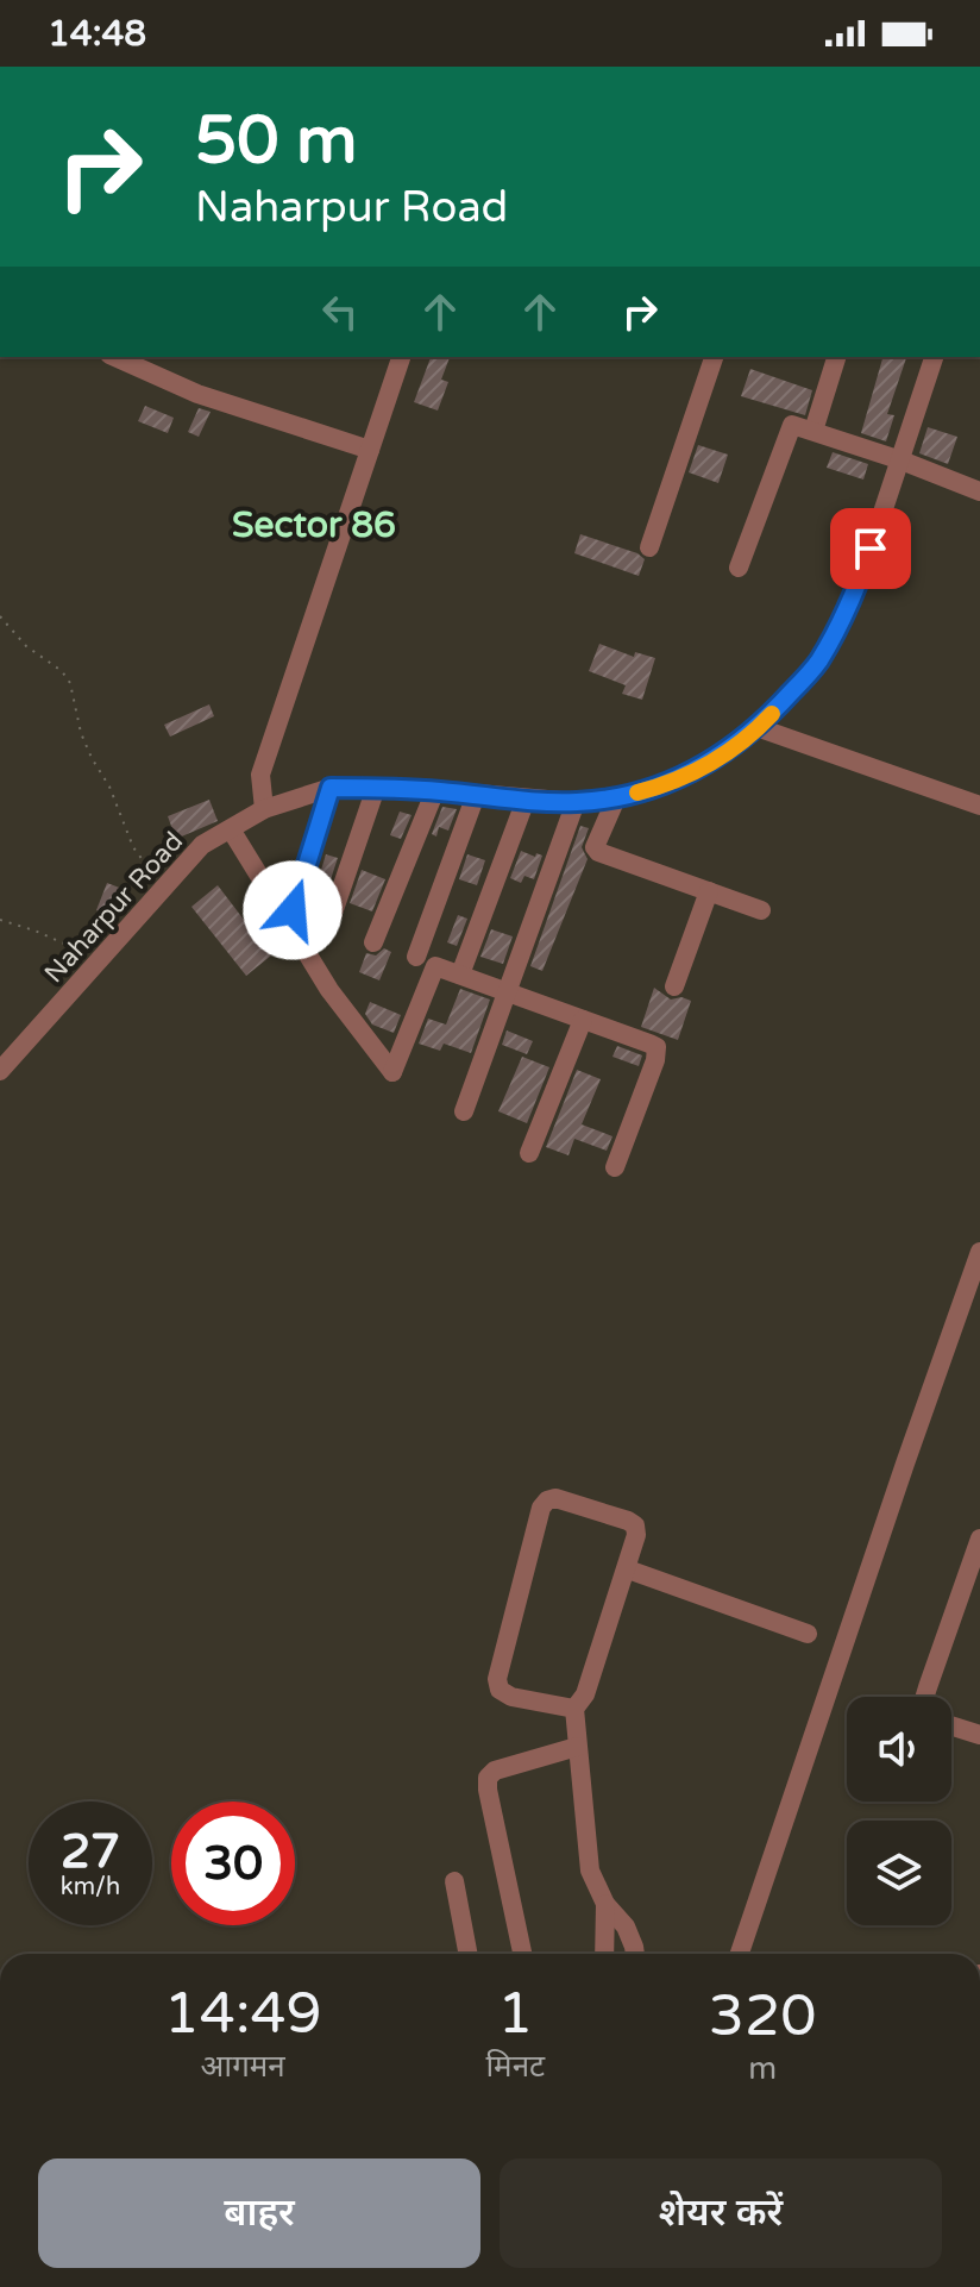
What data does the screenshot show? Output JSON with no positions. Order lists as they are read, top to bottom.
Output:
{
  "streets": {
    "street": ["Naharpur Road"]
  },
  "districts": ["Sector 86"],
  "page": {
    "status": "14:48",
    "turn": ["50 m", "Naharpur Road"],
    "speed": "27 km/h",
    "limit": "30",
    "eta": [
      "14:49",
      "आगमन",
      "1",
      "मिनट",
      "320",
      "m"
    ],
    "buttons": ["बाहर", "शेयर करें"]
  }
}
